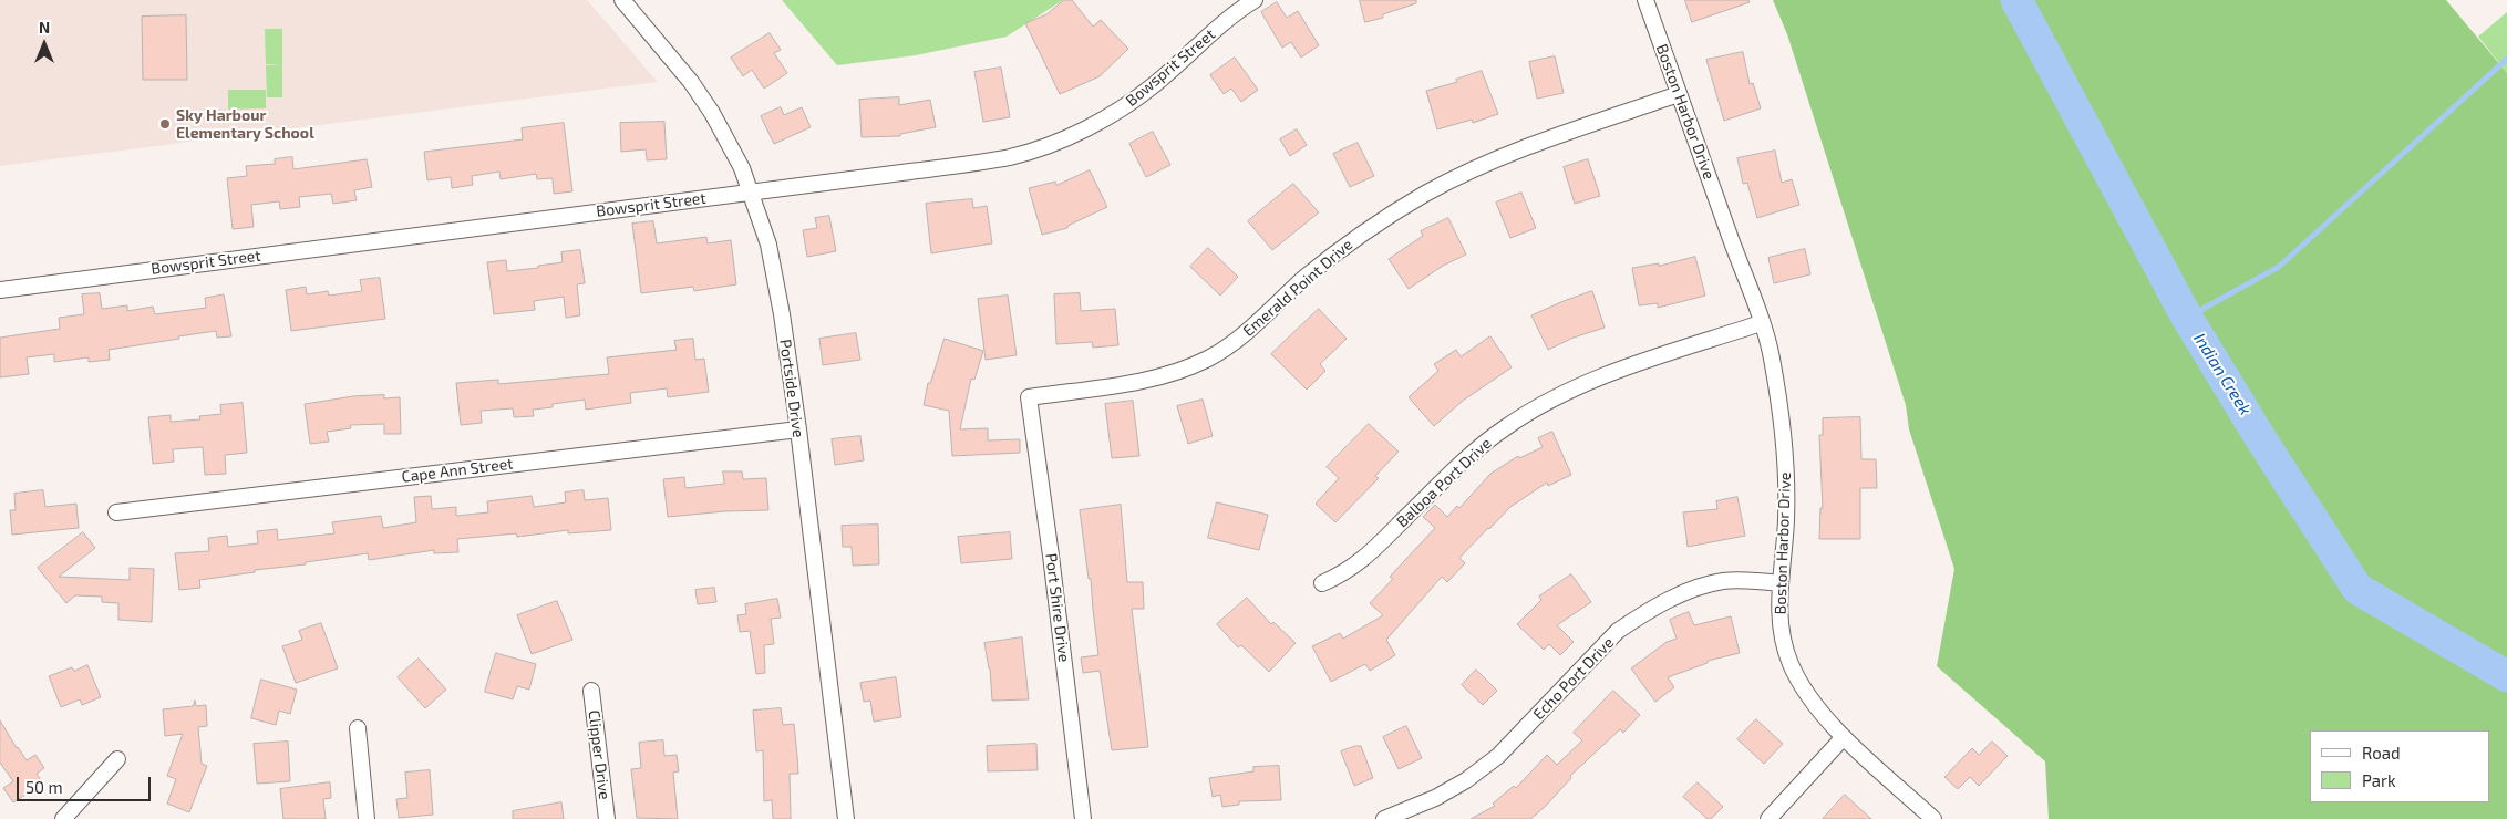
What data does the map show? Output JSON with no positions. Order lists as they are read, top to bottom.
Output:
{
  "streets": {
    "street": [
      "Bowsprit Street",
      "Boston Harbor Drive",
      "Emerald Point Drive",
      "Portside Drive",
      "Cape Ann Street",
      "Balboa Port Drive",
      "Port Shire Drive",
      "Echo Port Drive",
      "Clipper Drive"
    ]
  },
  "crossings": [
    ["Bowsprit Street", "Portside Drive"],
    ["Boston Harbor Drive", "Emerald Point Drive"],
    ["Boston Harbor Drive", "Balboa Port Drive"],
    ["Boston Harbor Drive", "Echo Port Drive"],
    ["Emerald Point Drive", "Port Shire Drive"],
    ["Portside Drive", "Cape Ann Street"]
  ],
  "water": ["Indian Creek"],
  "places": ["Sky Harbour Elementary School"],
  "legend": ["Road", "Park"],
  "scale_bar": "50 m",
  "north": "top"
}
